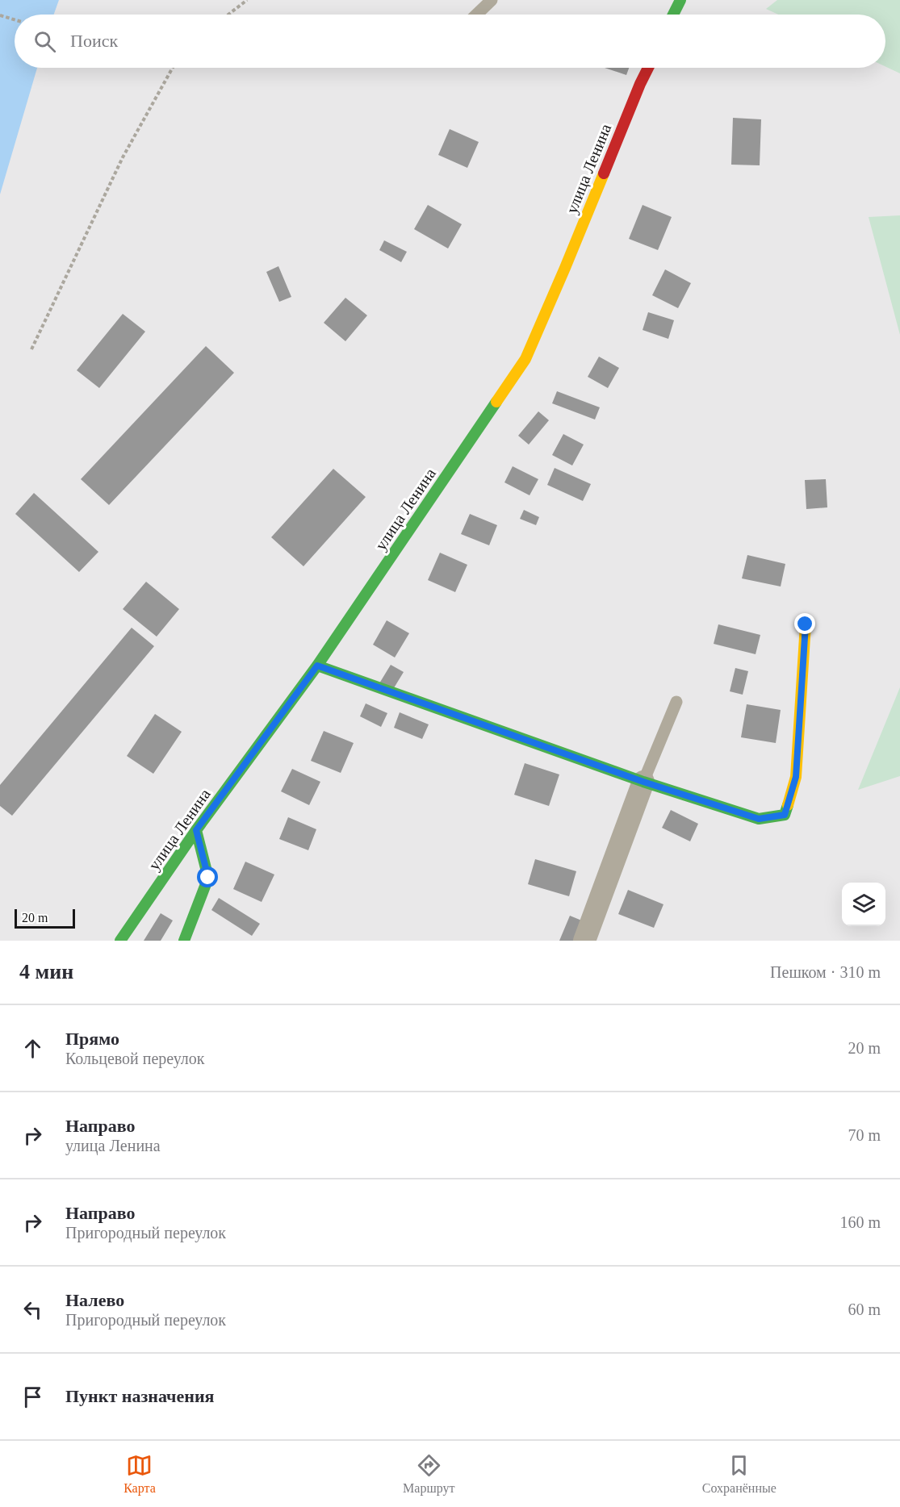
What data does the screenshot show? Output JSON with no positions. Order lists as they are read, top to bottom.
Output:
{
  "streets": {
    "main road": ["улица Ленина"]
  },
  "scale_bar": "20 m",
  "page": {
    "search": "Поиск",
    "scale": "20 m",
    "heading": ["4 мин", "Пешком · 310 m"],
    "list": [
      ["Прямо", "Кольцевой переулок", "20 m"],
      ["Направо", "улица Ленина", "70 m"],
      ["Направо", "Пригородный переулок", "160 m"],
      ["Налево", "Пригородный переулок", "60 m"],
      "Пункт назначения"
    ],
    "nav": ["Карта", "Маршрут", "Сохранённые"]
  }
}
